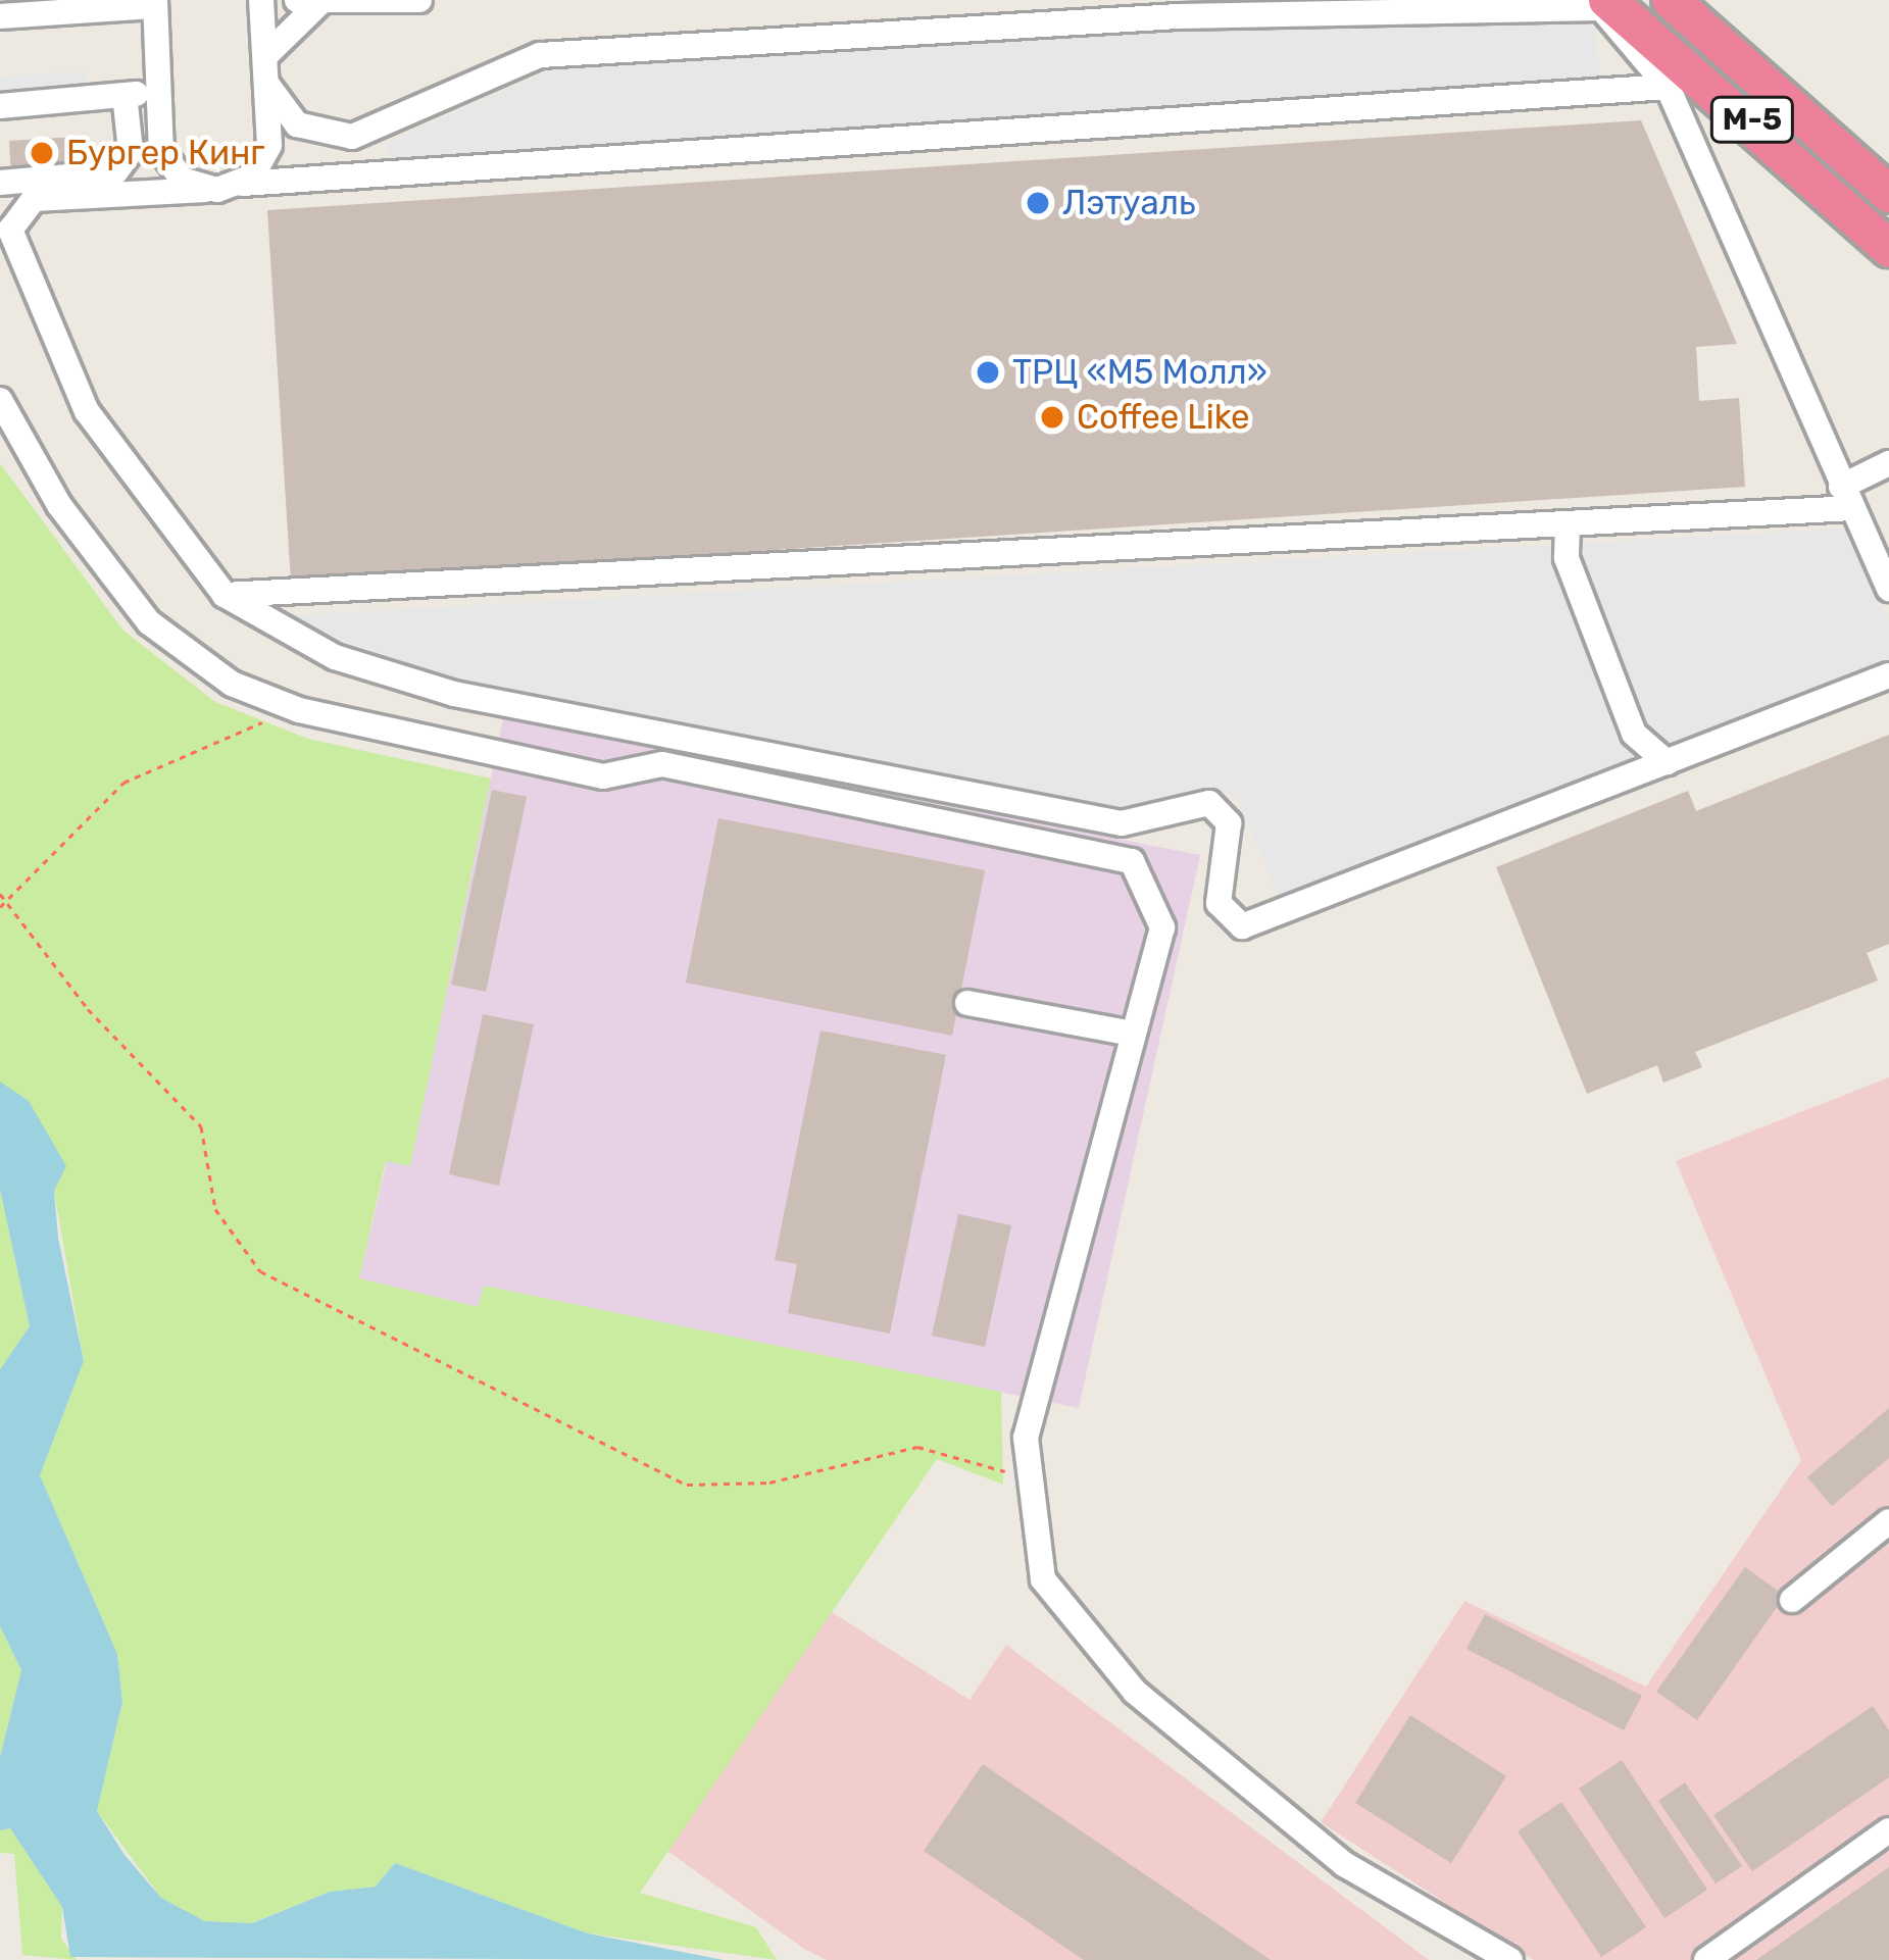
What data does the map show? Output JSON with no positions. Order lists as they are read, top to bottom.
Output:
{
  "streets": {
    "highway": ["М-5"]
  },
  "places": [
    "Бургер Кинг",
    "Лэтуаль",
    "ТРЦ «М5 Молл»",
    "Coffee Like"
  ]
}
